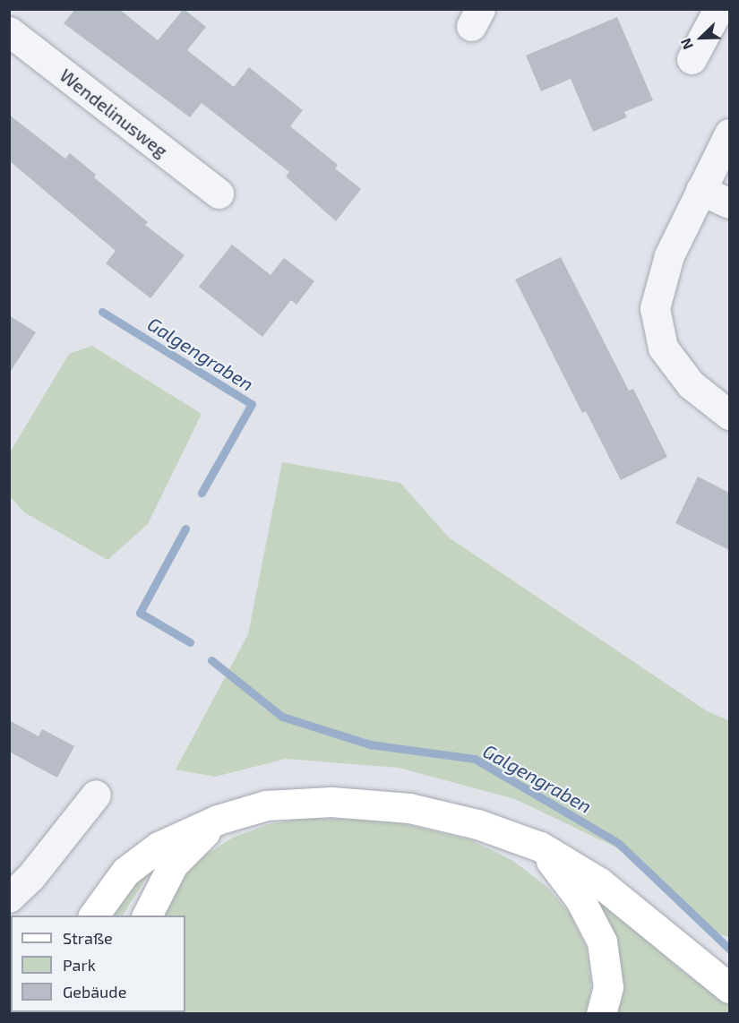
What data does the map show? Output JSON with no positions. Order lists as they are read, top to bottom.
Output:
{
  "streets": {
    "street": ["Wendelinusweg"]
  },
  "water": ["Galgengraben"],
  "legend": ["Straße", "Park", "Gebäude"],
  "north": "bottom left"
}
